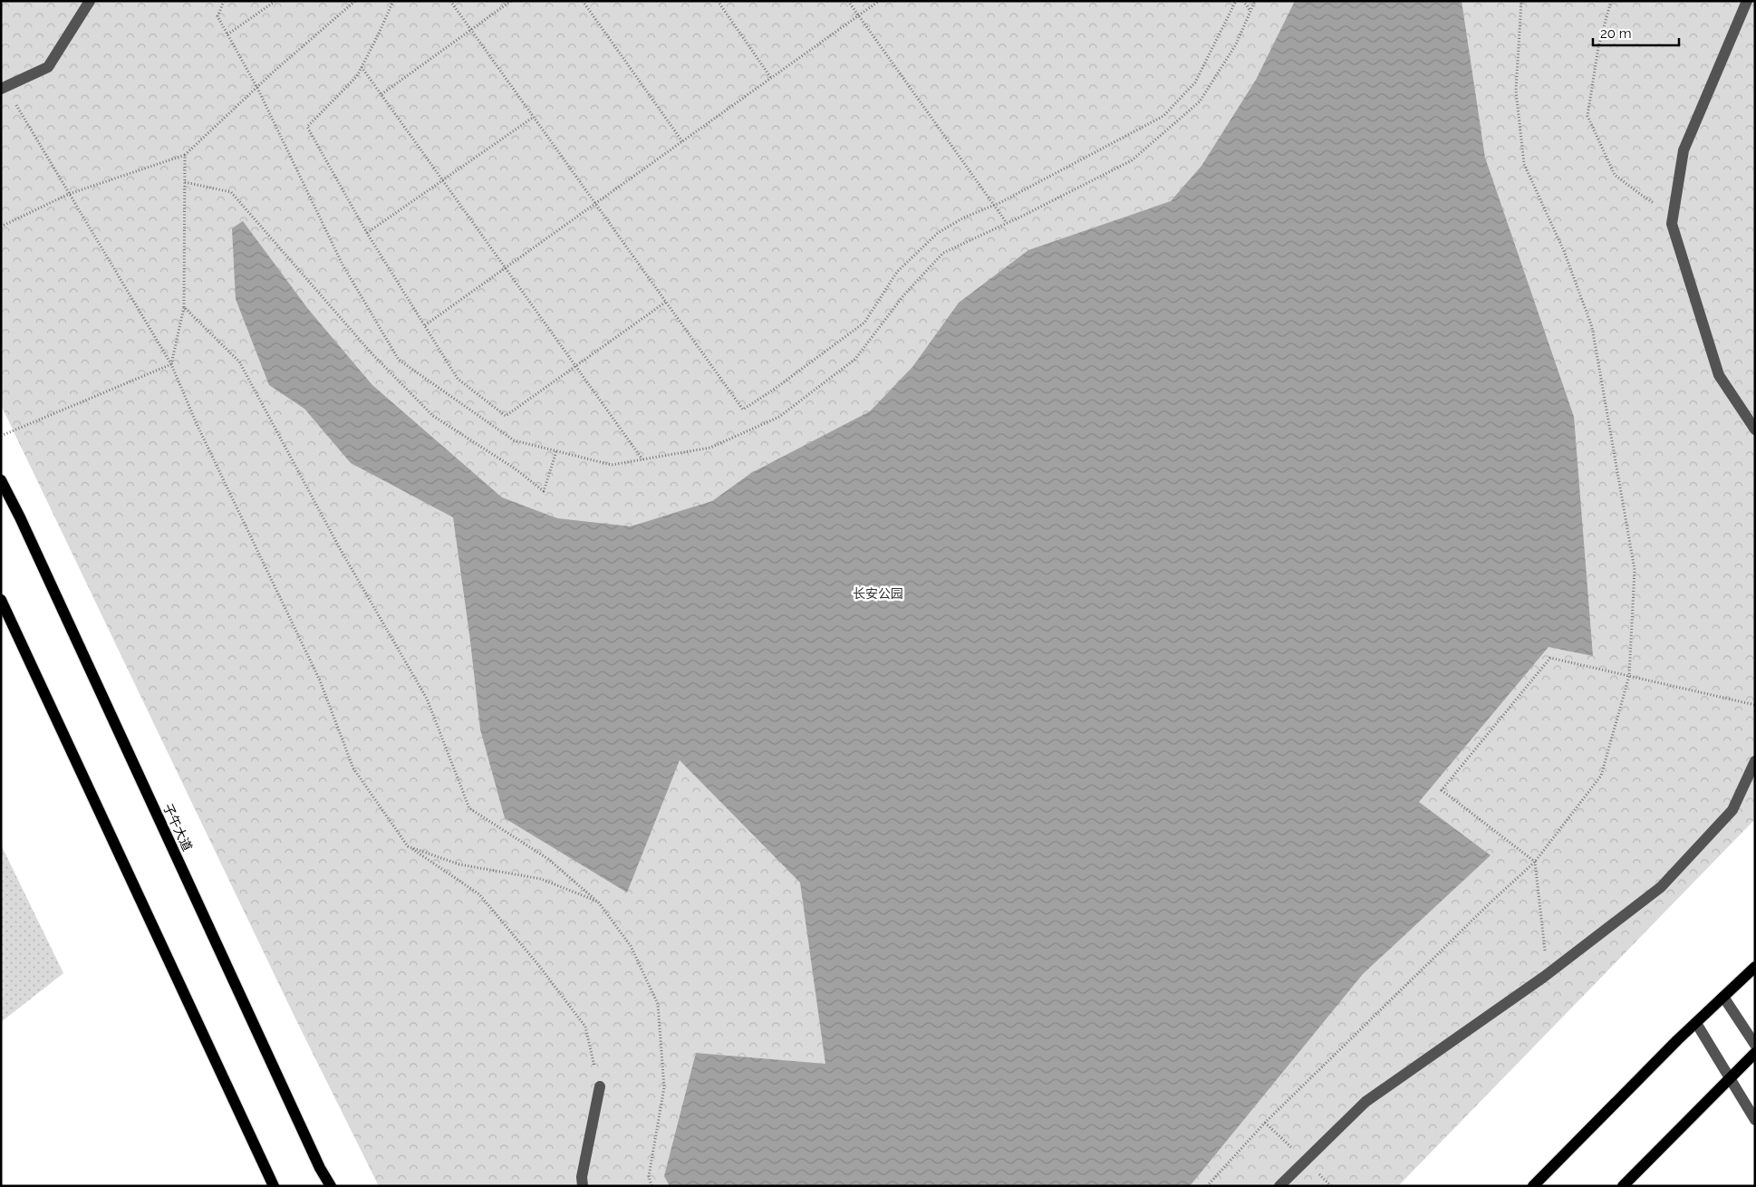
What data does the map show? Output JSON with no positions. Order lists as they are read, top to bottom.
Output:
{
  "streets": {
    "main road": ["子午大道"]
  },
  "parks": ["长安公园"],
  "scale_bar": "20 m"
}
